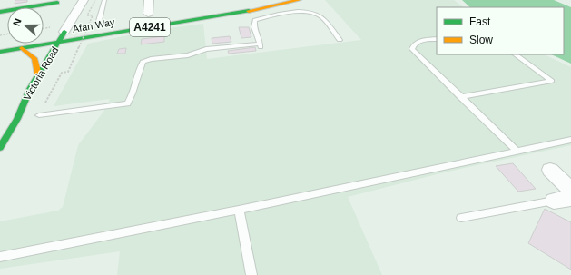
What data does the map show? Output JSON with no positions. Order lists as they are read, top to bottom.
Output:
{
  "streets": {
    "main road": ["Afan Way", "A4241", "Victoria Road"]
  },
  "crossings": [
    ["Afan Way", "Victoria Road"]
  ],
  "legend": ["Fast", "Slow"],
  "north": "left"
}
